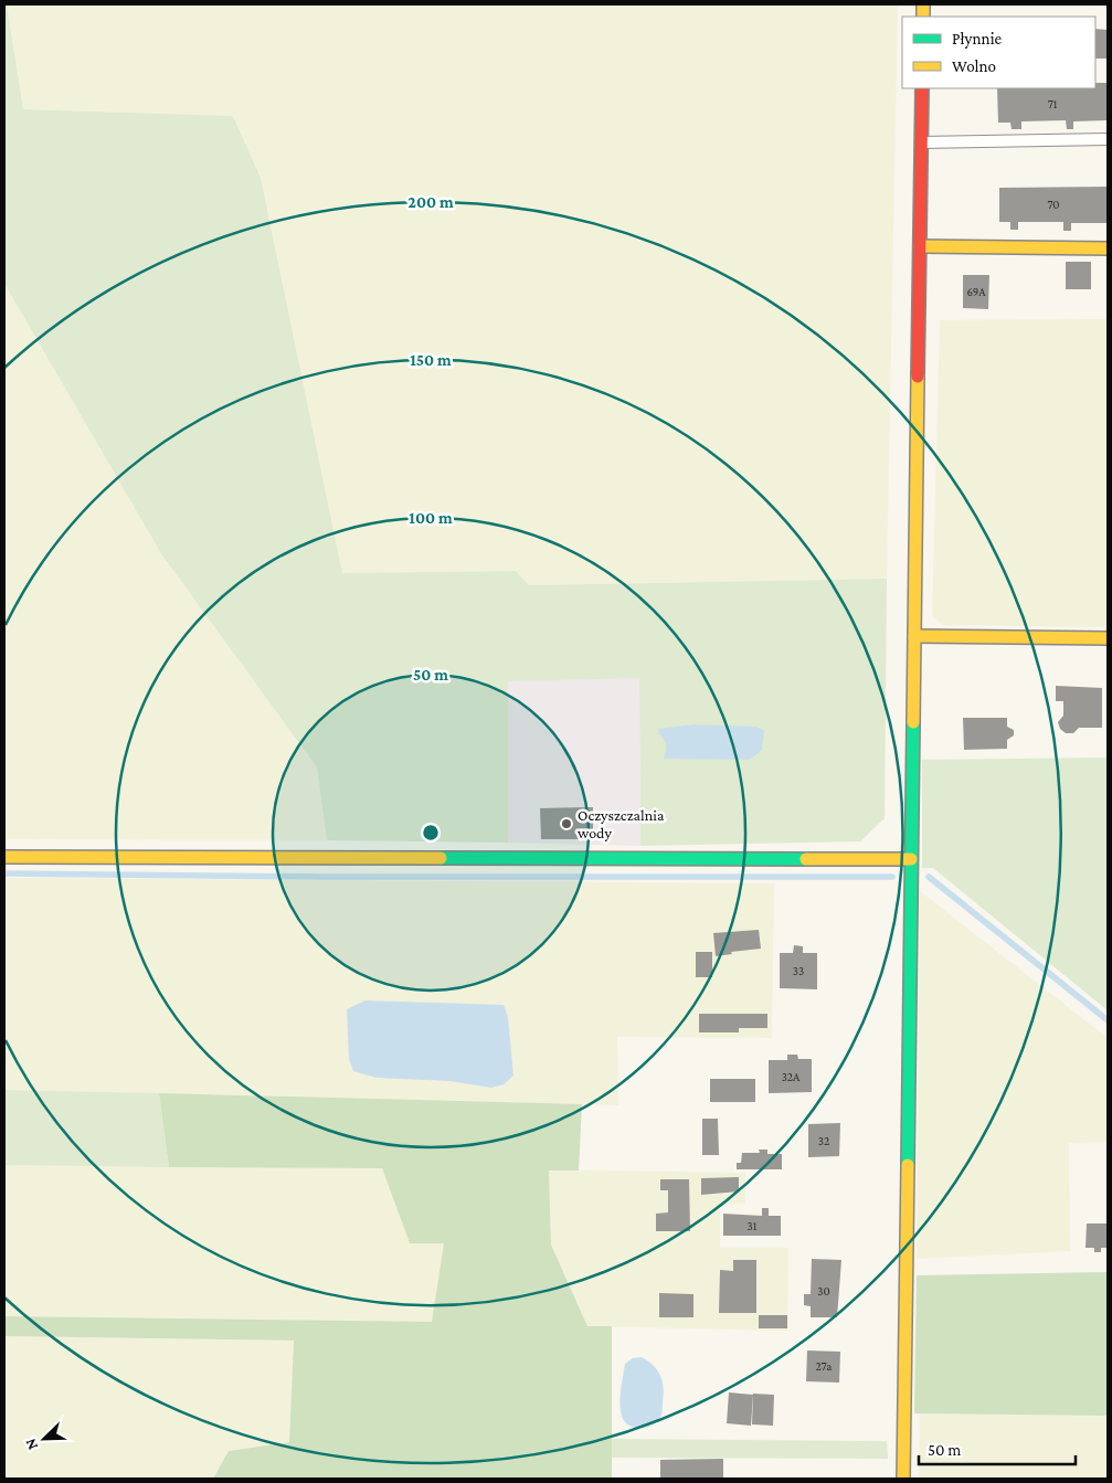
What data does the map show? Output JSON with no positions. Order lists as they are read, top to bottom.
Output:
{
  "places": ["Oczyszczalnia wody"],
  "house_numbers": [
    "71",
    "70",
    "69A",
    "33",
    "32A",
    "32",
    "31",
    "30",
    "27a"
  ],
  "legend": ["Płynnie", "Wolno"],
  "scale_bar": "50 m",
  "north": "bottom left",
  "rings": [
    "200 m",
    "150 m",
    "100 m",
    "50 m"
  ]
}
